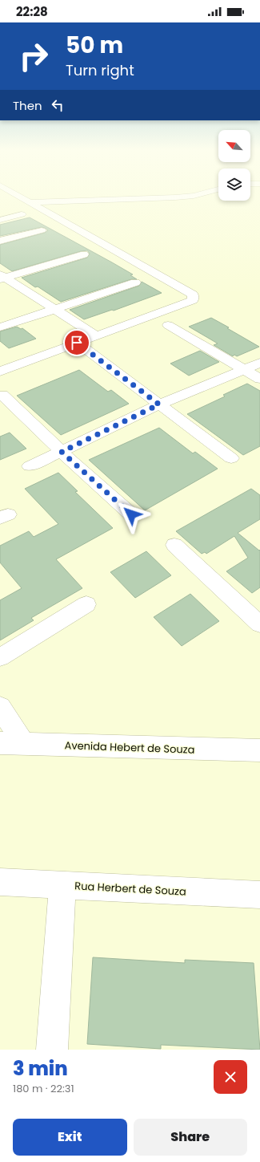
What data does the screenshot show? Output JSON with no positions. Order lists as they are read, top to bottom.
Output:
{
  "streets": {
    "street": ["Avenida Hebert de Souza", "Rua Herbert de Souza"]
  },
  "north": "top left",
  "page": {
    "status": "22:28",
    "turn": ["50 m", "Turn right"],
    "then": "Then",
    "heading": ["3 min", "180 m · 22:31"],
    "buttons": ["Exit", "Share"]
  }
}
